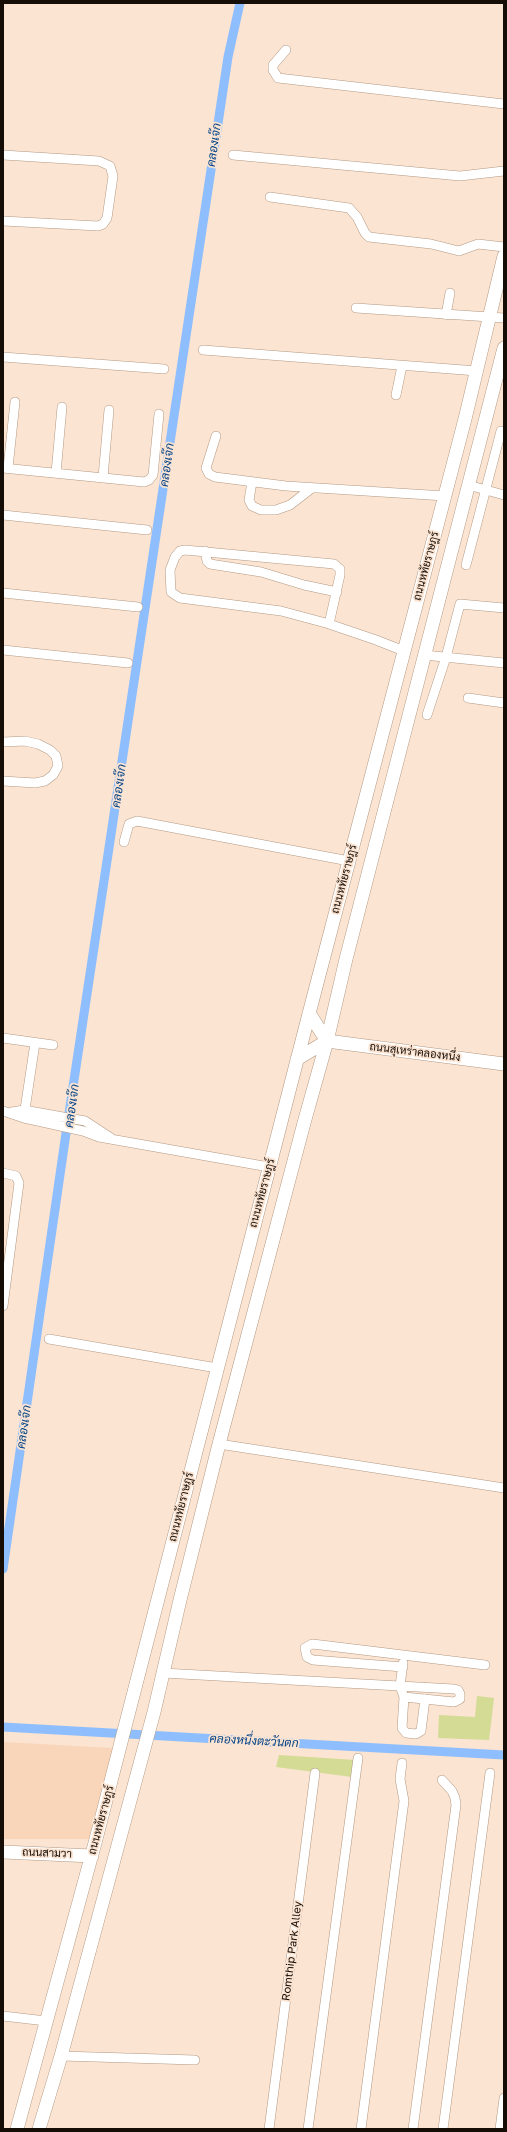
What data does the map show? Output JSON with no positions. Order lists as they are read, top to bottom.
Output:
{
  "streets": {
    "main road": ["ถนนหทัยราษฎร์", "ถนนสุเหร่าคลองหนึ่ง", "ถนนสามวา"],
    "street": ["Romthip Park Alley"]
  },
  "crossings": [
    ["ถนนหทัยราษฎร์", "ถนนสุเหร่าคลองหนึ่ง"],
    ["ถนนหทัยราษฎร์", "ถนนสามวา"]
  ],
  "water": ["คลองเจ๊ก", "คลองหนึ่งตะวันตก"]
}
